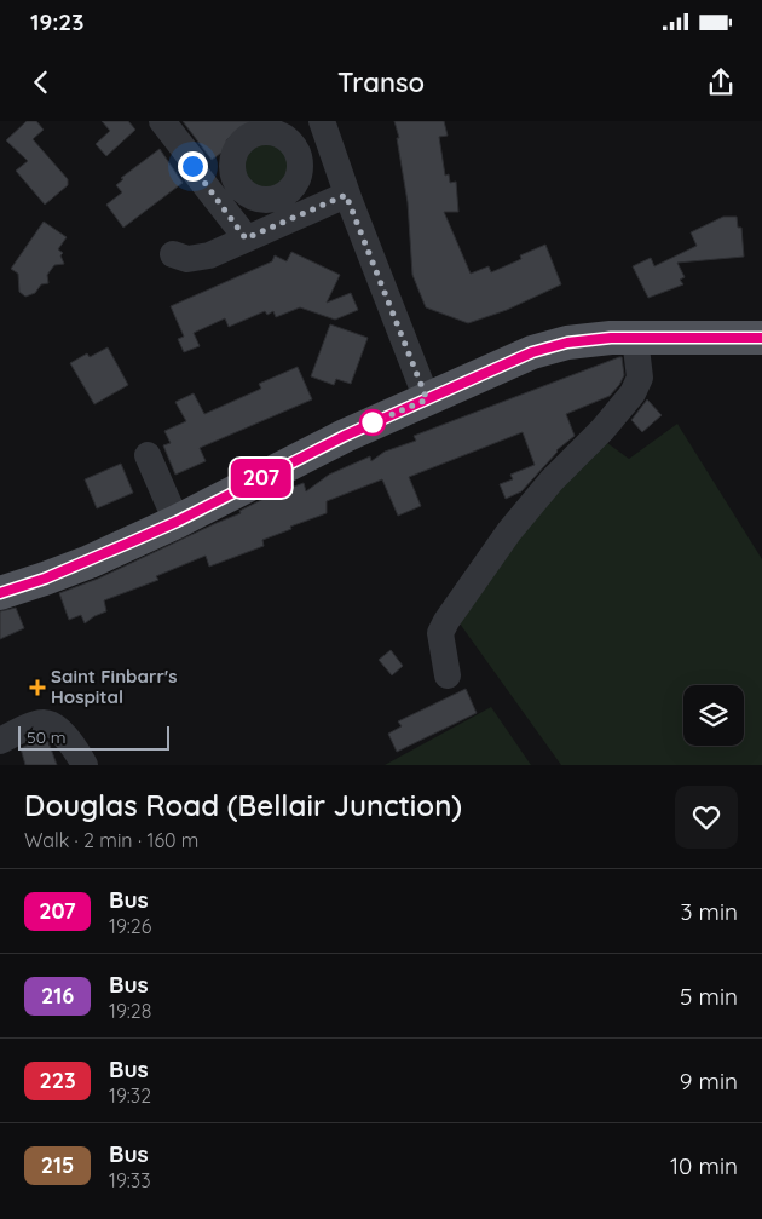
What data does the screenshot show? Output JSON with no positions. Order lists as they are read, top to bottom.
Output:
{
  "places": {
    "health": ["Saint Finbarr's Hospital"]
  },
  "lines": ["bus line 207"],
  "scale_bar": "50 m",
  "page": {
    "status": "19:23",
    "header": "Transo",
    "on_map": "207",
    "scale": "50 m",
    "heading": ["Douglas Road (Bellair Junction)", "Walk · 2 min · 160 m"],
    "list": [
      {
        "mark": "207",
        "name": "Bus",
        "note": "19:26",
        "value": "3 min"
      },
      {
        "mark": "216",
        "name": "Bus",
        "note": "19:28",
        "value": "5 min"
      },
      {
        "mark": "223",
        "name": "Bus",
        "note": "19:32",
        "value": "9 min"
      },
      {
        "mark": "215",
        "name": "Bus",
        "note": "19:33",
        "value": "10 min"
      }
    ]
  }
}
